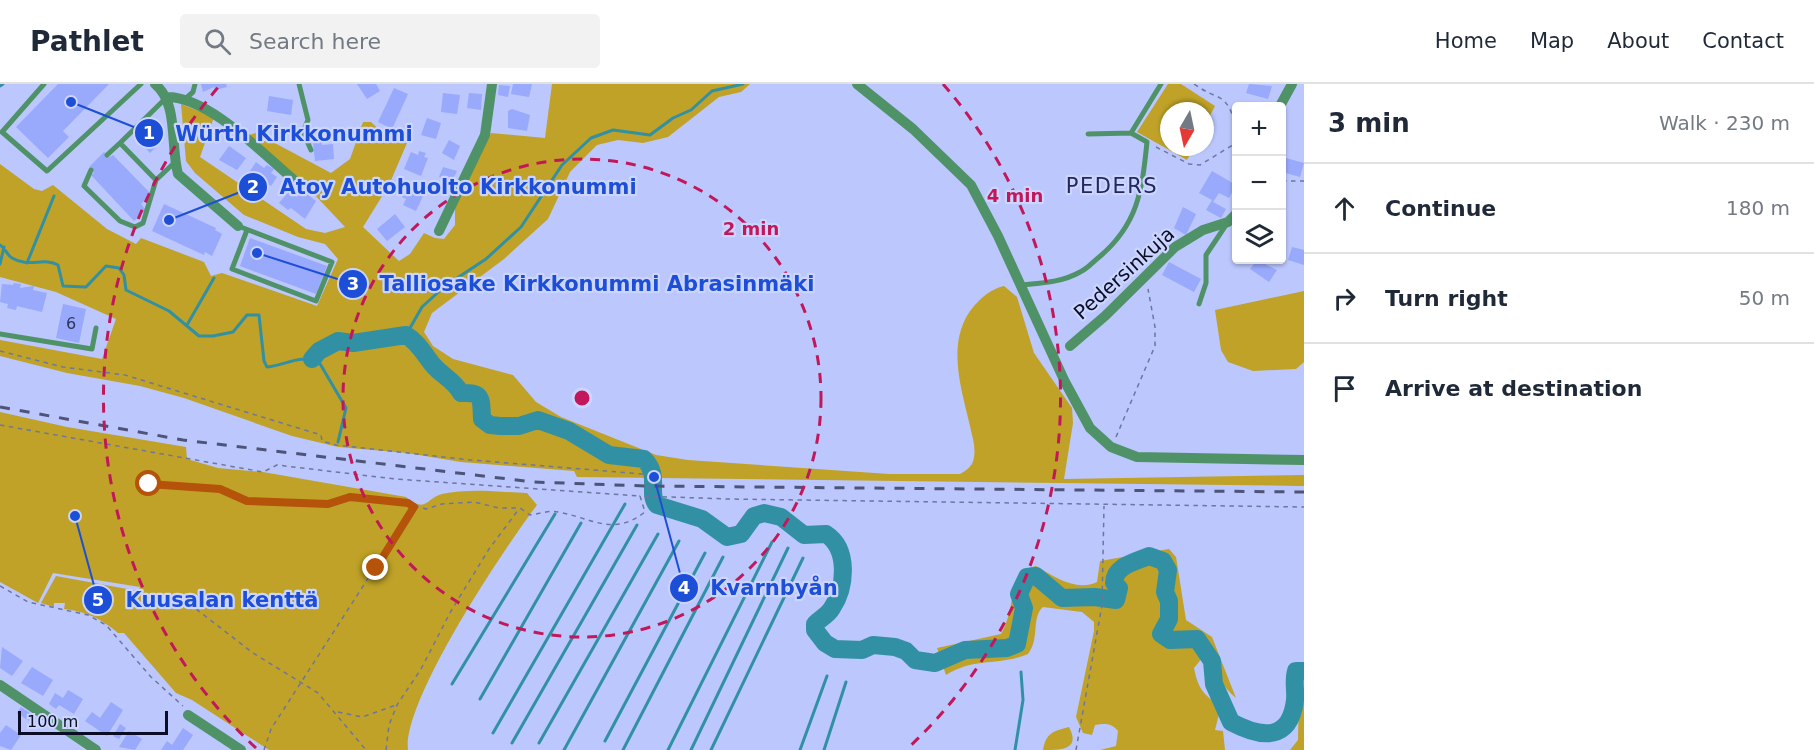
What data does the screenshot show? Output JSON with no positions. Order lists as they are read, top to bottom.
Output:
{
  "streets": {
    "street": ["Pedersinkuja"]
  },
  "districts": ["PEDERS"],
  "places": [
    "Würth Kirkkonummi",
    "Atoy Autohuolto Kirkkonummi",
    "Talliosake Kirkkonummi Abrasinmäki",
    "Kvarnbyån",
    "Kuusalan kenttä"
  ],
  "house_numbers": ["6"],
  "scale_bar": "100 m",
  "north": "bottom",
  "page": {
    "header": "Pathlet",
    "search": "Search here",
    "nav": [
      "Home",
      "Map",
      "About",
      "Contact"
    ],
    "heading": ["3 min", "Walk · 230 m"],
    "map_buttons": ["+", "−"],
    "list": [
      ["Continue", "180 m"],
      ["Turn right", "50 m"],
      "Arrive at destination"
    ],
    "scale": "100 m"
  },
  "rings": ["4 min", "2 min"]
}
